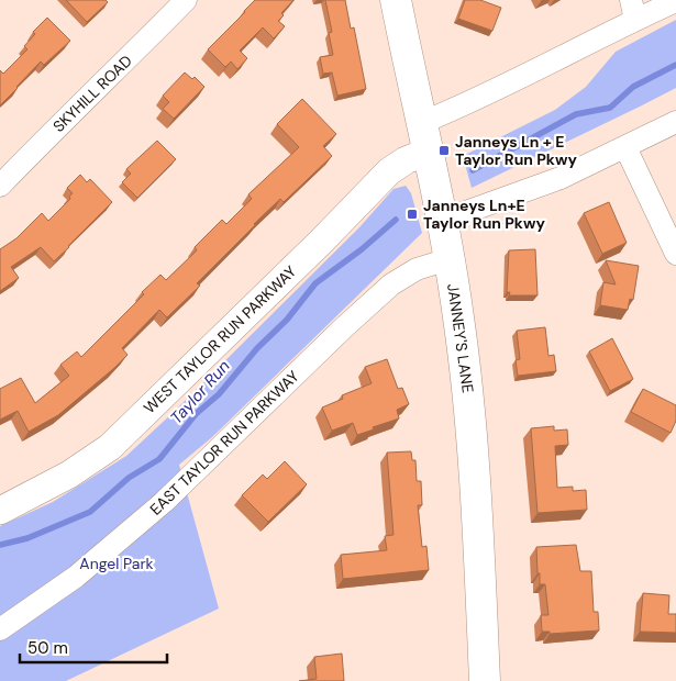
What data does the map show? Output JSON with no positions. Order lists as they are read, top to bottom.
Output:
{
  "streets": {
    "main road": ["JANNEY'S LANE"],
    "street": ["SKYHILL ROAD", "WEST TAYLOR RUN PARKWAY", "EAST TAYLOR RUN PARKWAY"]
  },
  "crossings": [
    ["JANNEY'S LANE", "WEST TAYLOR RUN PARKWAY"],
    ["JANNEY'S LANE", "EAST TAYLOR RUN PARKWAY"]
  ],
  "water": ["Taylor Run"],
  "parks": ["Angel Park"],
  "places": {
    "transit": ["Janneys Ln + E Taylor Run Pkwy", "Janneys Ln+E Taylor Run Pkwy"]
  },
  "scale_bar": "50 m"
}
